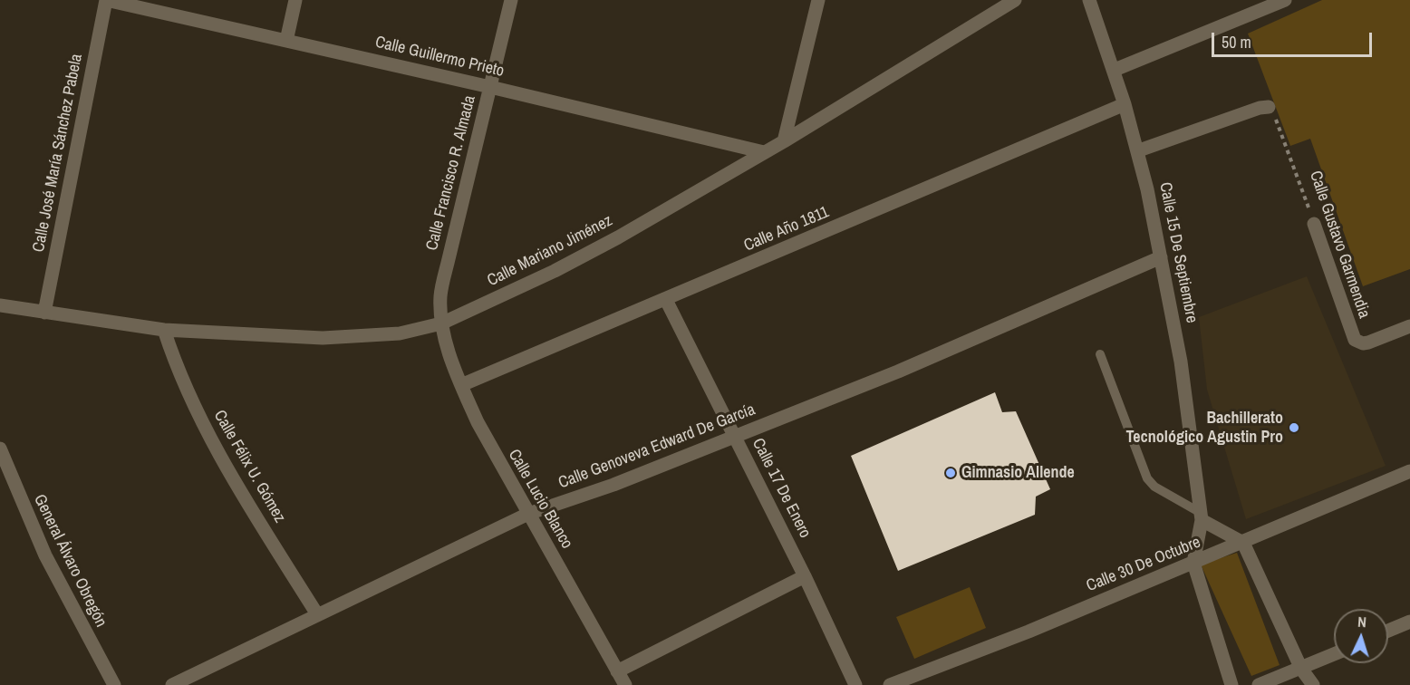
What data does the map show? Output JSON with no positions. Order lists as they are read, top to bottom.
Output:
{
  "streets": {
    "street": [
      "Calle Guillermo Prieto",
      "Calle José María Sánchez Pabela",
      "Calle Francisco R. Almada",
      "Calle Año 1811",
      "Calle Gustavo Garmendia",
      "Calle Mariano Jiménez",
      "Calle 15 De Septiembre",
      "Calle Genoveva Edward De García",
      "Calle Félix U. Gómez",
      "Calle 17 De Enero",
      "Calle Lucio Blanco",
      "General Álvaro Obregón",
      "Calle 30 De Octubre"
    ]
  },
  "crossings": [
    ["Calle Guillermo Prieto", "Calle José María Sánchez Pabela"],
    ["Calle Guillermo Prieto", "Calle Francisco R. Almada"],
    ["Calle Guillermo Prieto", "Calle Mariano Jiménez"],
    ["Calle José María Sánchez Pabela", "Calle Mariano Jiménez"],
    ["Calle Francisco R. Almada", "Calle Mariano Jiménez"],
    ["Calle Francisco R. Almada", "Calle Lucio Blanco"],
    ["Calle Año 1811", "Calle 15 De Septiembre"],
    ["Calle Año 1811", "Calle 17 De Enero"],
    ["Calle Año 1811", "Calle Lucio Blanco"],
    ["Calle Mariano Jiménez", "Calle Félix U. Gómez"],
    ["Calle Mariano Jiménez", "Calle Lucio Blanco"],
    ["Calle 15 De Septiembre", "Calle Genoveva Edward De García"],
    ["Calle 15 De Septiembre", "Calle 30 De Octubre"],
    ["Calle Genoveva Edward De García", "Calle Félix U. Gómez"],
    ["Calle Genoveva Edward De García", "Calle 17 De Enero"],
    ["Calle Genoveva Edward De García", "Calle Lucio Blanco"]
  ],
  "places": ["Bachillerato Tecnológico Agustin Pro", "Gimnasio Allende"],
  "scale_bar": "50 m",
  "north": "top"
}
